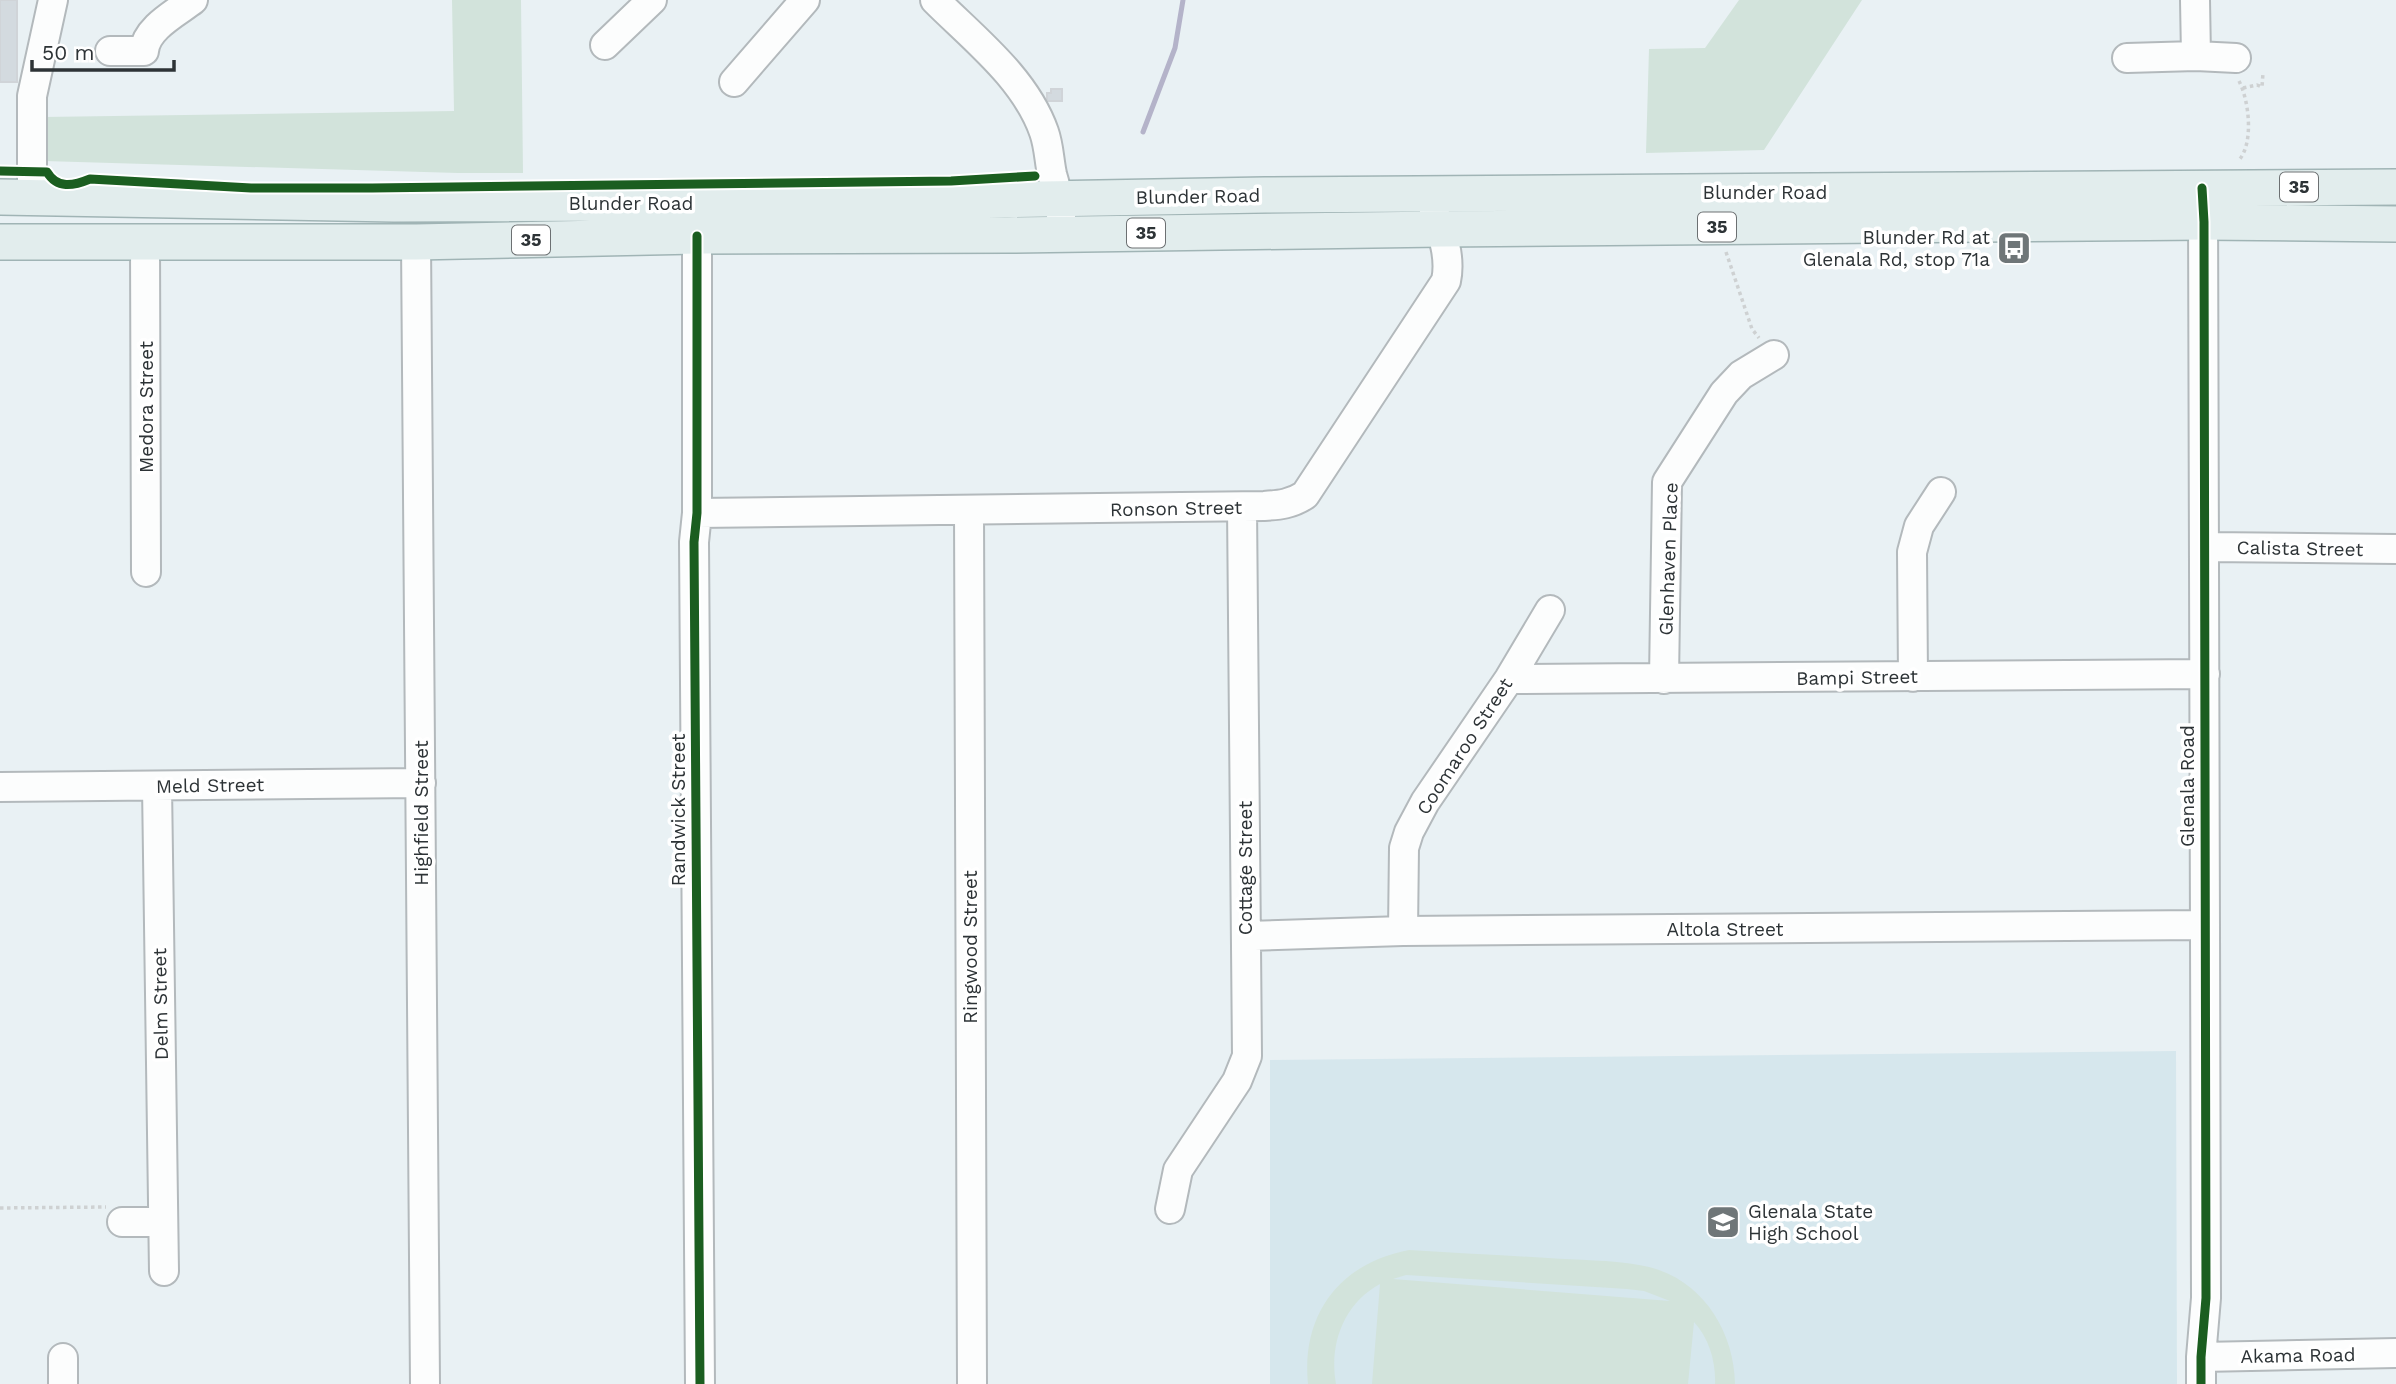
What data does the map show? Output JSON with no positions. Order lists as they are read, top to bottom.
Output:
{
  "streets": {
    "main road": ["35", "Blunder Road"],
    "street": [
      "Medora Street",
      "Ronson Street",
      "Calista Street",
      "Glenhaven Place",
      "Bampi Street",
      "Coomaroo Street",
      "Meld Street",
      "Glenala Road",
      "Randwick Street",
      "Highfield Street",
      "Cottage Street",
      "Altola Street",
      "Ringwood Street",
      "Delm Street",
      "Akama Road"
    ]
  },
  "crossings": [
    ["Blunder Road", "Medora Street"],
    ["Blunder Road", "Ronson Street"],
    ["Blunder Road", "Glenala Road"],
    ["Blunder Road", "Randwick Street"],
    ["Blunder Road", "Highfield Street"],
    ["Ronson Street", "Randwick Street"],
    ["Ronson Street", "Cottage Street"],
    ["Ronson Street", "Ringwood Street"],
    ["Calista Street", "Glenala Road"],
    ["Glenhaven Place", "Bampi Street"],
    ["Bampi Street", "Coomaroo Street"],
    ["Bampi Street", "Glenala Road"],
    ["Coomaroo Street", "Altola Street"],
    ["Meld Street", "Highfield Street"],
    ["Meld Street", "Delm Street"],
    ["Glenala Road", "Altola Street"],
    ["Glenala Road", "Akama Road"],
    ["Cottage Street", "Altola Street"]
  ],
  "places": {
    "bus stop": ["Blunder Rd at Glenala Rd, stop 71a"],
    "school or university": ["Glenala State High School"]
  },
  "scale_bar": "50 m"
}
